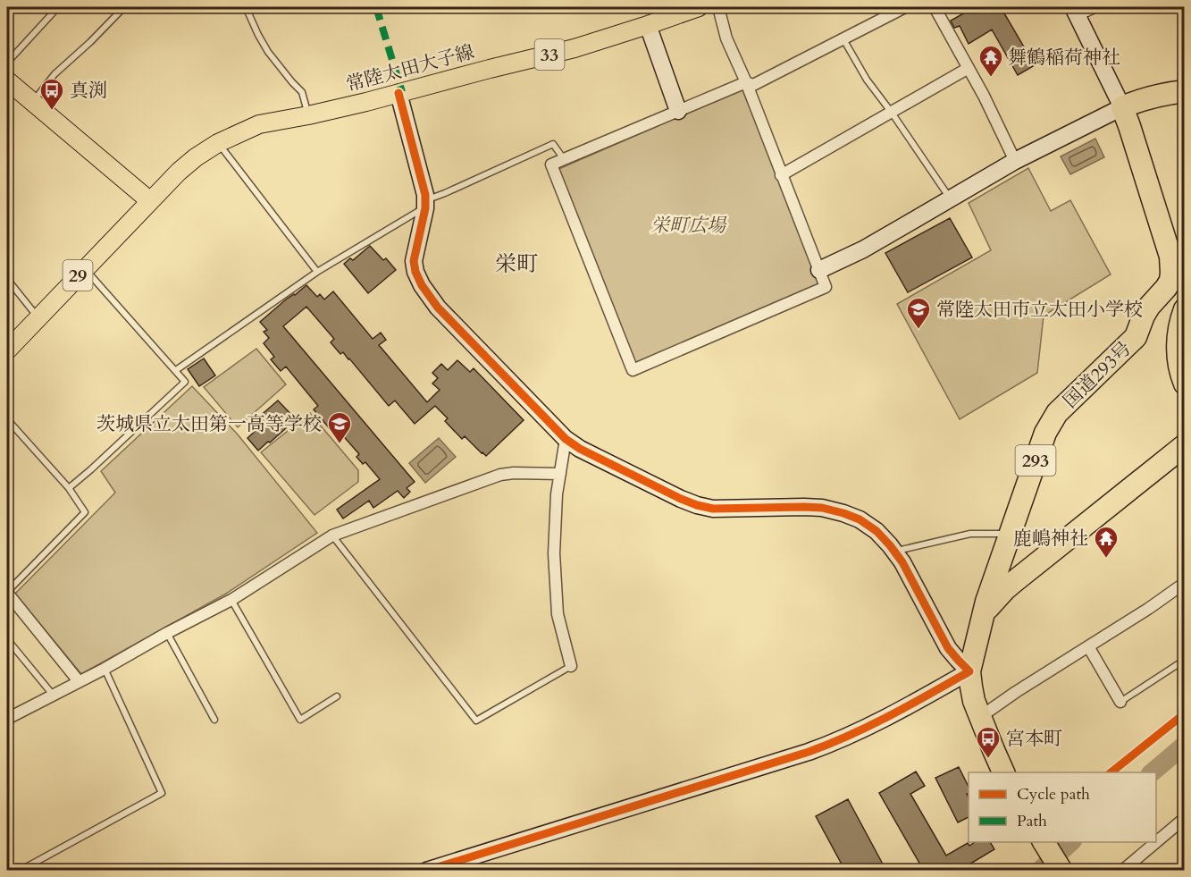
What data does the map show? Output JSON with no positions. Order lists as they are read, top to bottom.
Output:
{
  "streets": {
    "highway": ["国道293号", "293"],
    "main road": ["33", "常陸太田大子線", "29"]
  },
  "crossings": [
    ["常陸太田大子線", "29"]
  ],
  "districts": ["栄町"],
  "parks": ["栄町広場"],
  "places": {
    "temple": ["舞鶴稲荷神社", "鹿嶋神社"],
    "bus stop": ["真渕", "宮本町"],
    "school or university": ["常陸太田市立太田小学校", "茨城県立太田第一高等学校"]
  },
  "legend": ["Cycle path", "Path"]
}
